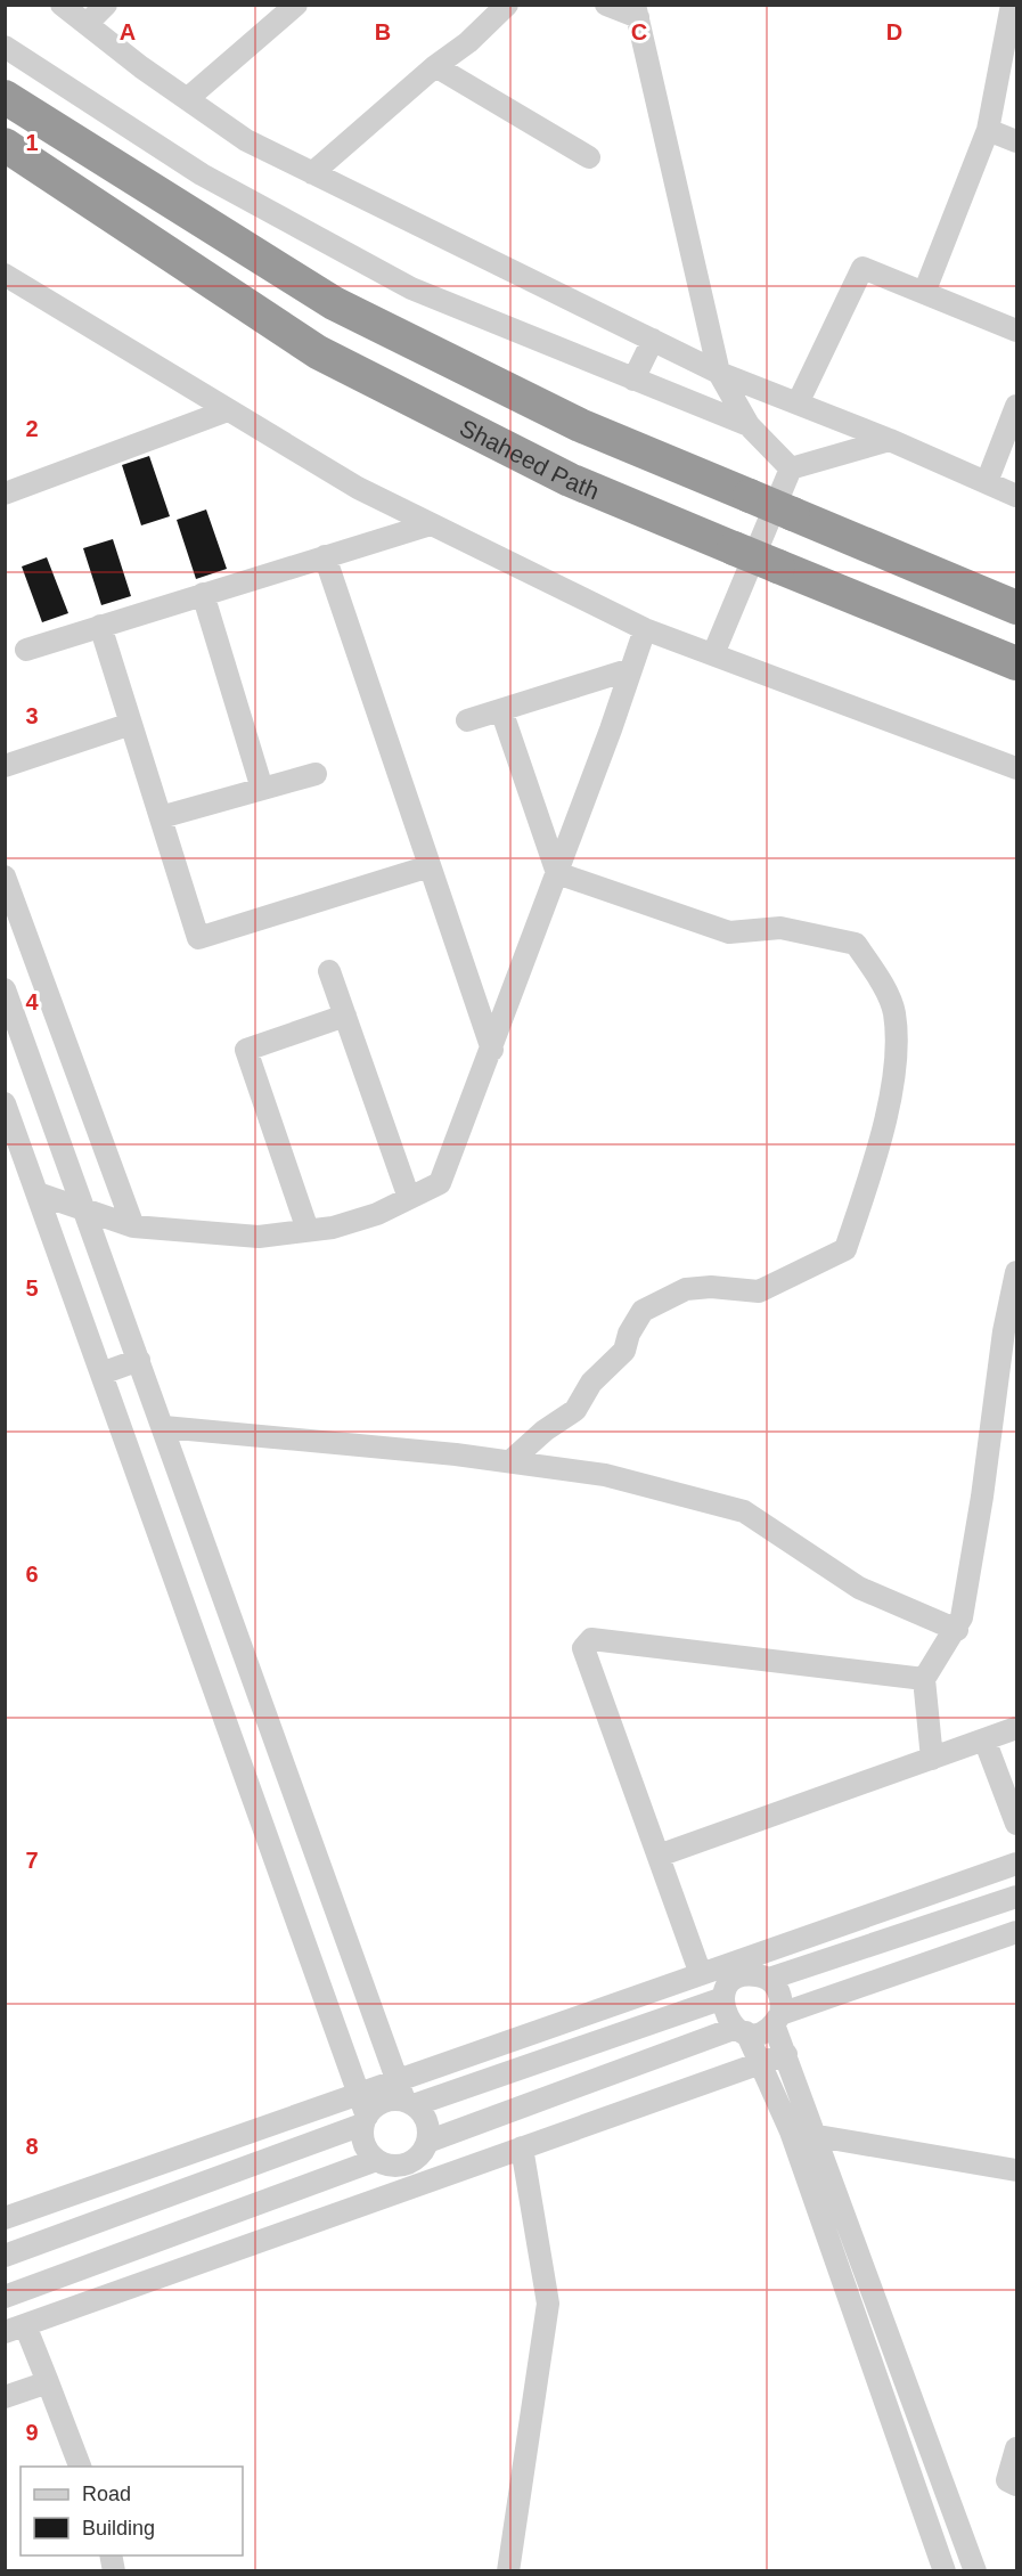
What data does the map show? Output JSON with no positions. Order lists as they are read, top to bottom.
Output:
{
  "streets": {
    "highway": ["Shaheed Path"]
  },
  "legend": ["Road", "Building"],
  "grid": {
    "columns": [
      "A",
      "B",
      "C",
      "D"
    ],
    "rows": [
      "1",
      "2",
      "3",
      "4",
      "5",
      "6",
      "7",
      "8",
      "9"
    ]
  }
}
